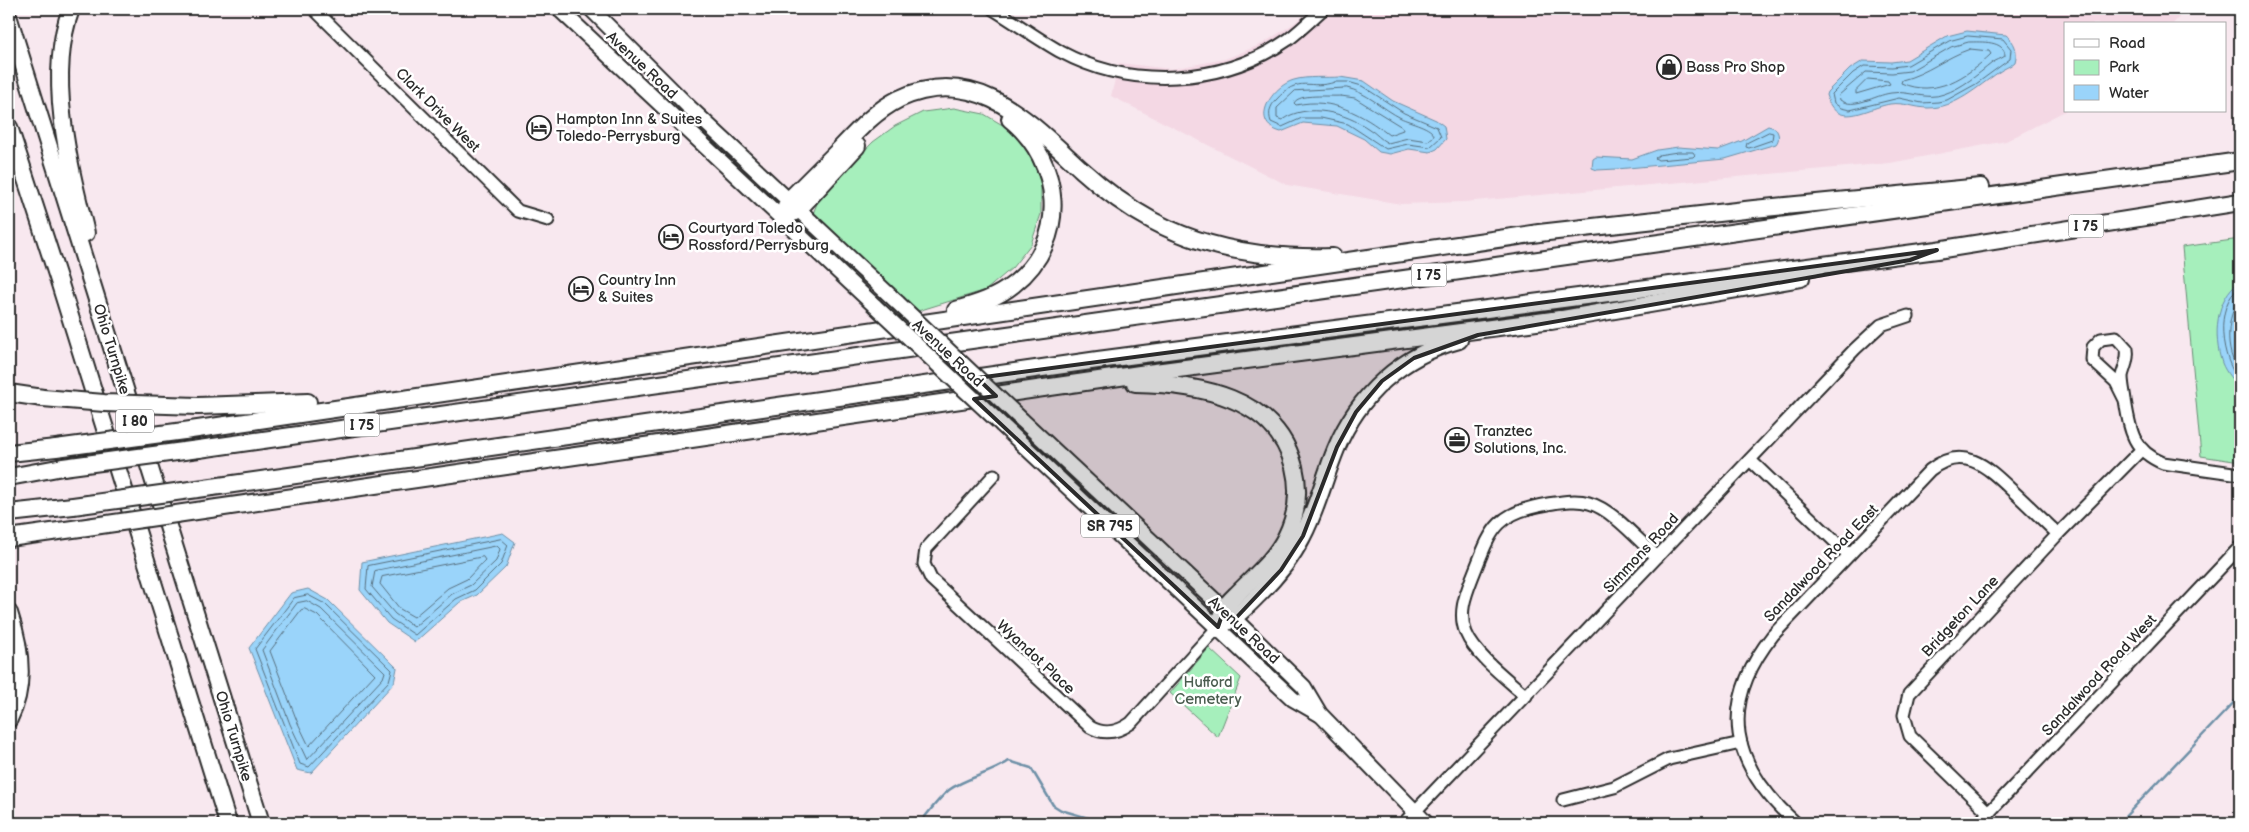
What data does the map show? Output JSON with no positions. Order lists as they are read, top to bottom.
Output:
{
  "streets": {
    "highway": ["I 75", "Ohio Turnpike", "I 80"],
    "main road": ["Avenue Road", "SR 795"],
    "street": [
      "Clark Drive West",
      "Simmons Road",
      "Sandalwood Road East",
      "Bridgeton Lane",
      "Wyandot Place",
      "Sandalwood Road West"
    ]
  },
  "crossings": [
    ["Avenue Road", "Simmons Road"],
    ["Avenue Road", "Wyandot Place"],
    ["Sandalwood Road East", "Bridgeton Lane"],
    ["Bridgeton Lane", "Sandalwood Road West"]
  ],
  "parks": ["Hufford Cemetery"],
  "places": {
    "shop": ["Bass Pro Shop"],
    "hotel": ["Hampton Inn & Suites Toledo-Perrysburg", "Courtyard Toledo Rossford/Perrysburg", "Country Inn & Suites"],
    "office": ["Tranztec Solutions, Inc."]
  },
  "legend": ["Road", "Park", "Water"]
}
